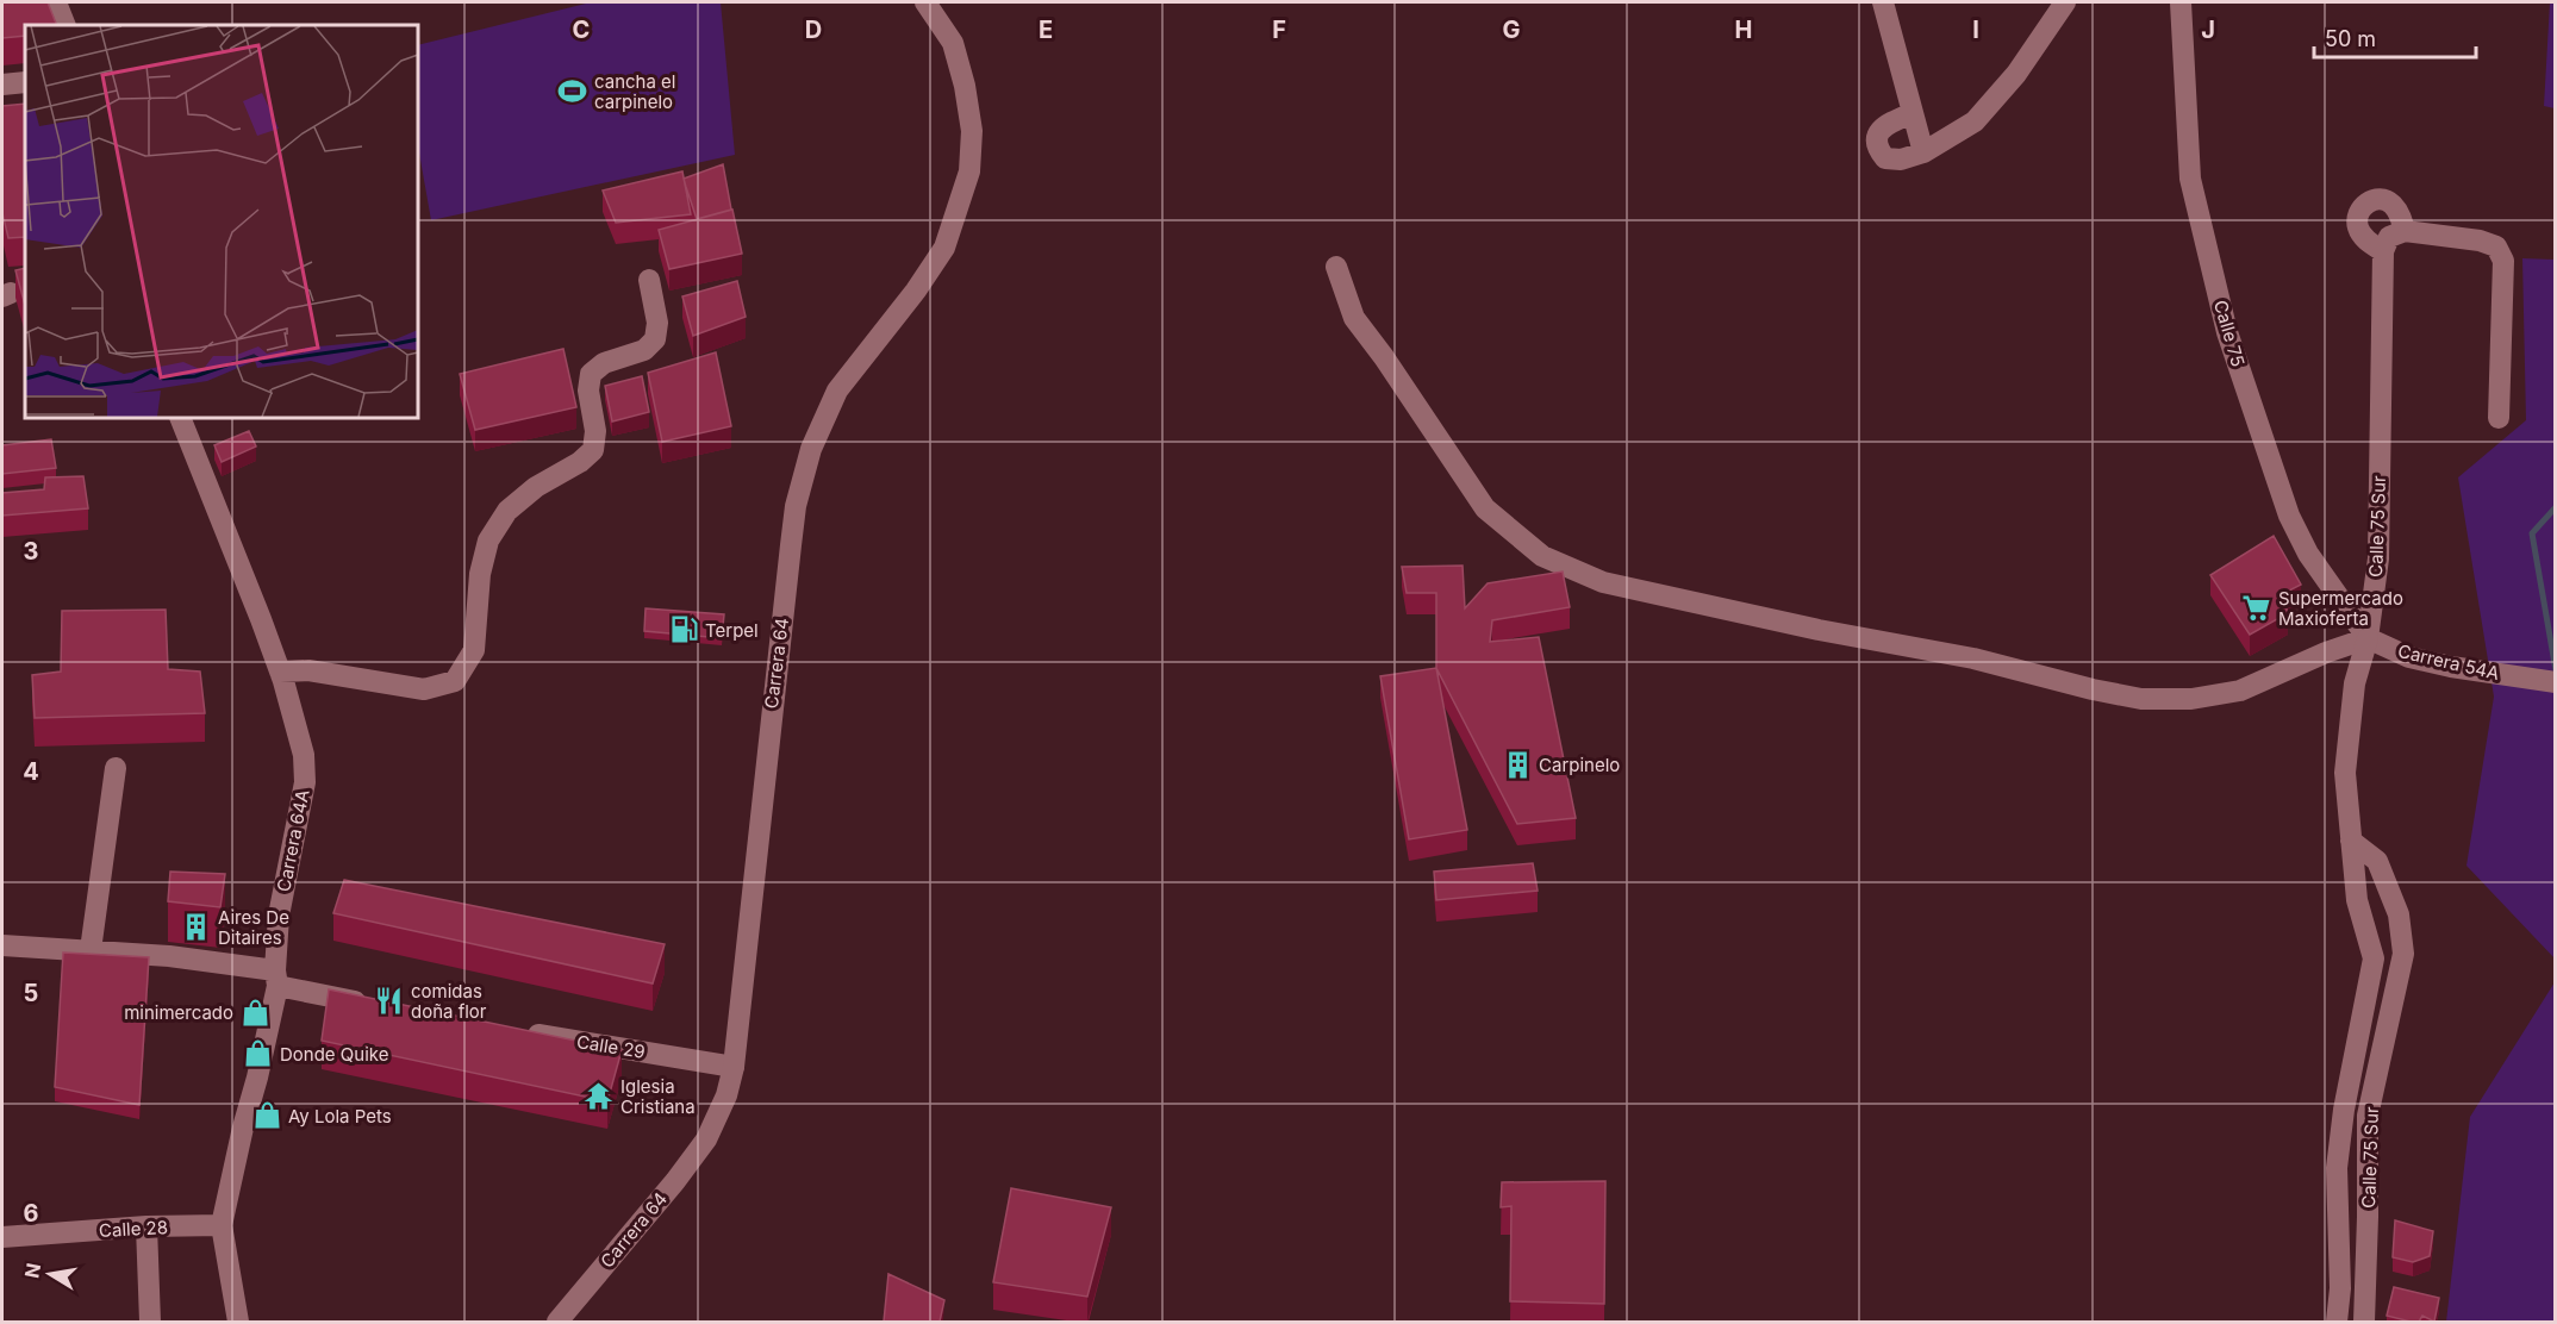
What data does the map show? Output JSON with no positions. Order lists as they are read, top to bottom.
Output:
{
  "streets": {
    "street": [
      "Calle 75",
      "Calle 75 Sur",
      "Carrera 54A",
      "Carrera 64",
      "Carrera 64A",
      "Calle 29",
      "Calle 28"
    ]
  },
  "crossings": [
    ["Calle 75", "Calle 75 Sur"],
    ["Calle 75", "Carrera 54A"],
    ["Calle 75 Sur", "Carrera 54A"],
    ["Carrera 64", "Calle 29"],
    ["Carrera 64A", "Calle 28"]
  ],
  "places": {
    "sports": ["cancha el carpinelo"],
    "supermarket": ["Supermercado Maxioferta"],
    "fuel station": ["Terpel"],
    "building": ["Carpinelo", "Aires De Ditaires"],
    "restaurant": ["comidas doña flor"],
    "shop": ["minimercado", "Donde Quike", "Ay Lola Pets"],
    "temple": ["Iglesia Cristiana"]
  },
  "scale_bar": "50 m",
  "north": "left",
  "grid": {
    "columns": [
      "C",
      "D",
      "E",
      "F",
      "G",
      "H",
      "I",
      "J"
    ],
    "rows": [
      "3",
      "4",
      "5",
      "6"
    ]
  }
}
